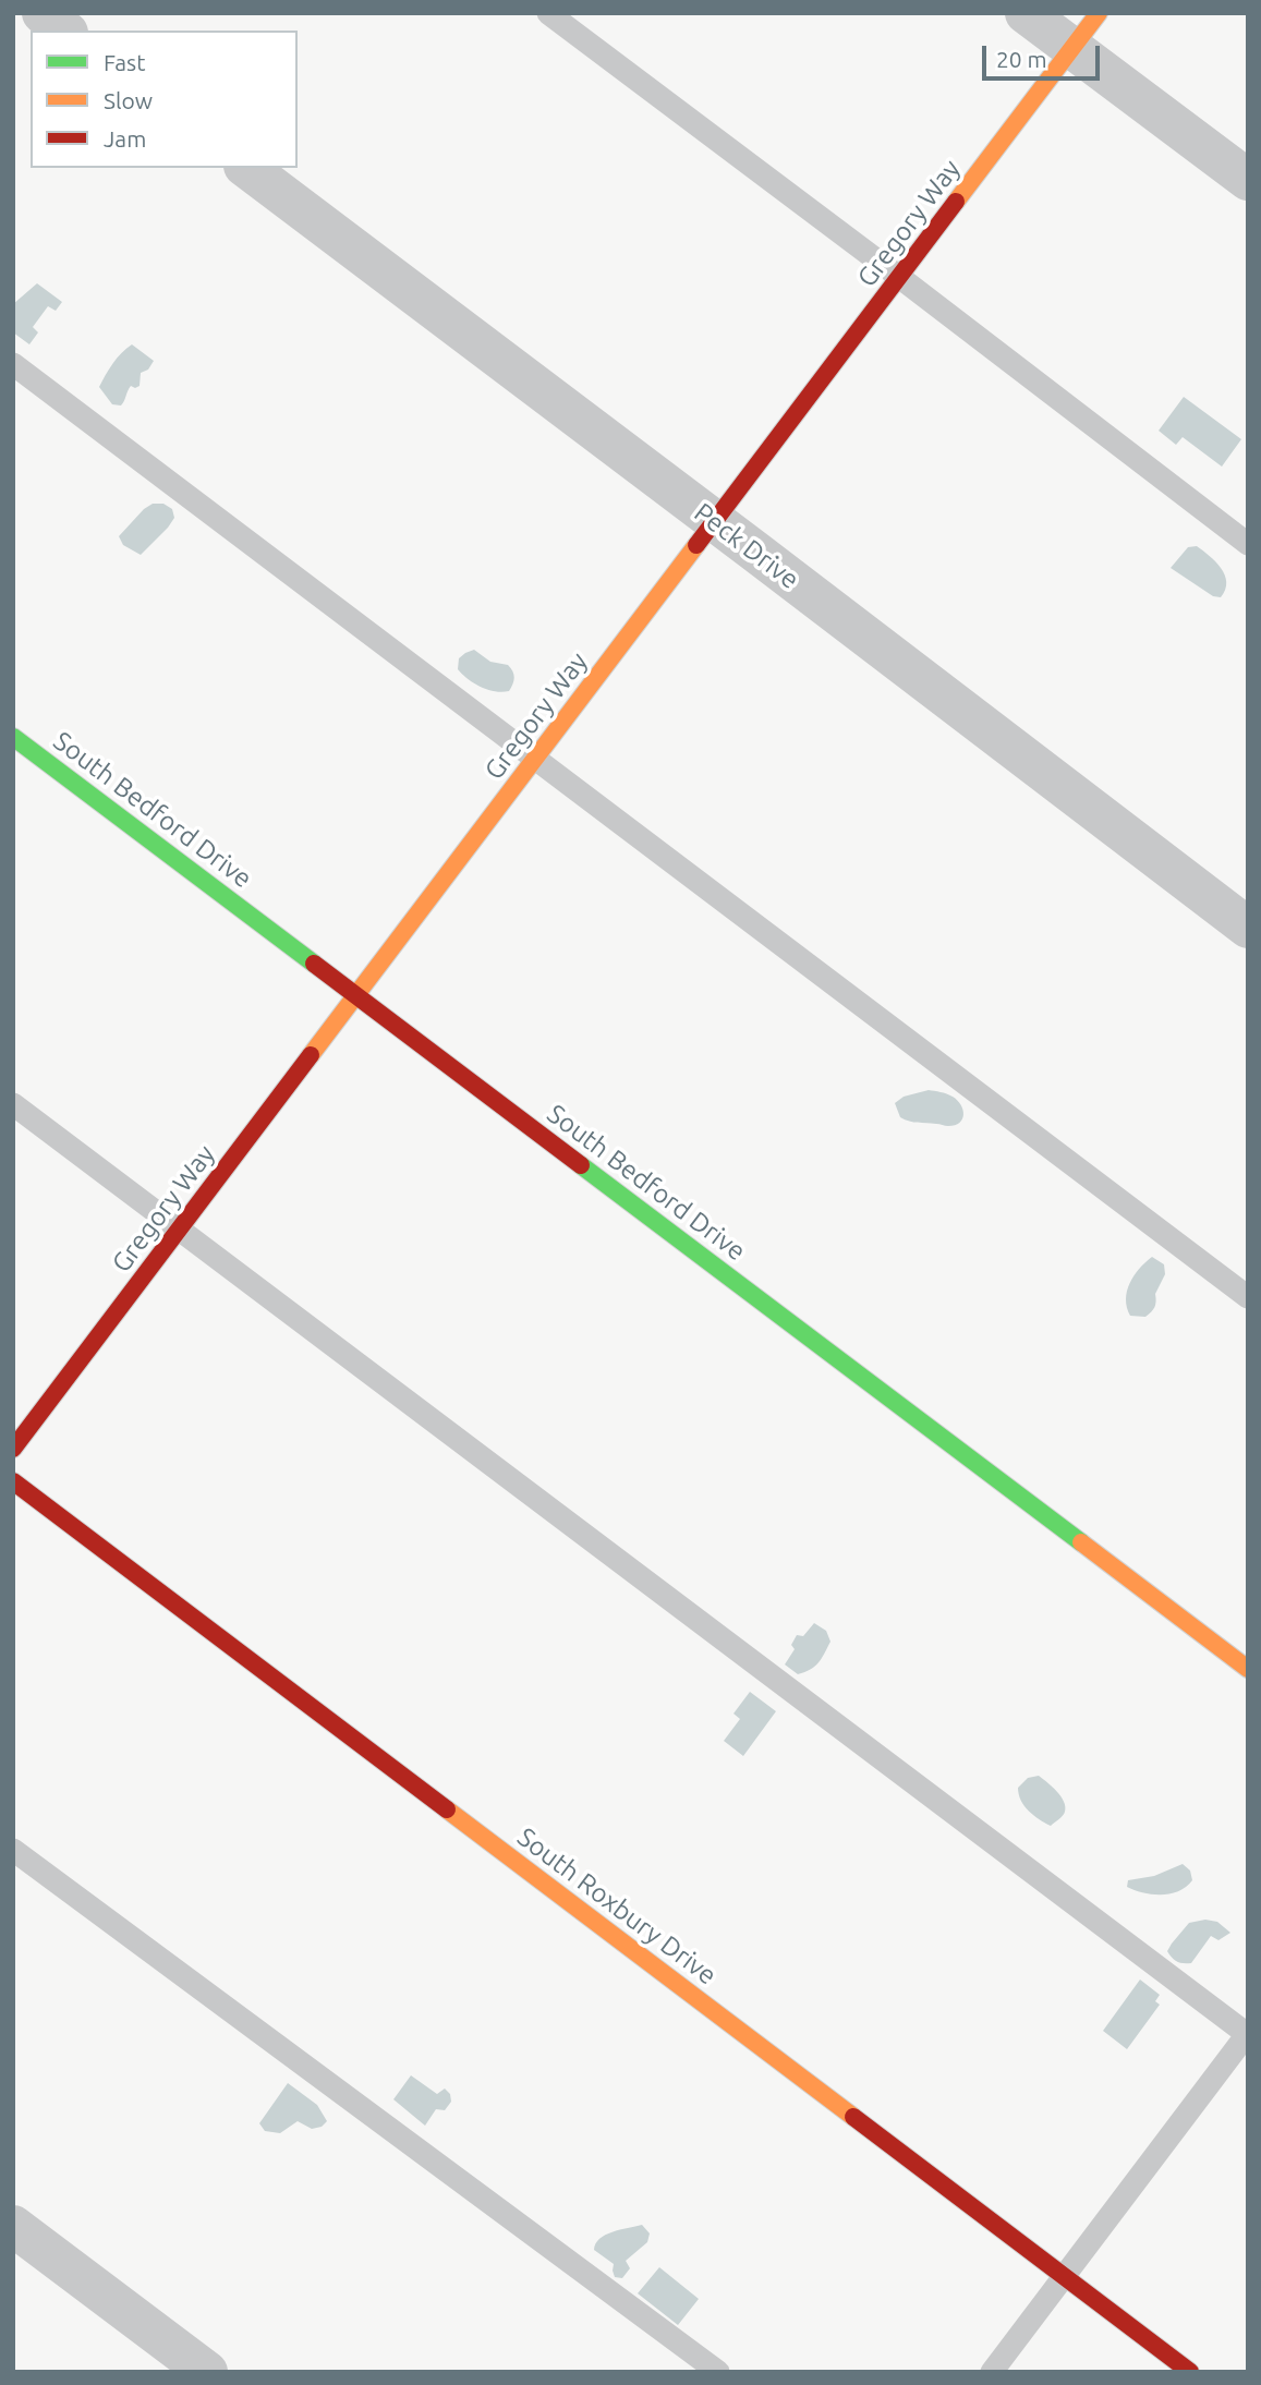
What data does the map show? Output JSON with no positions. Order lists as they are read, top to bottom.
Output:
{
  "streets": {
    "street": [
      "Gregory Way",
      "Peck Drive",
      "South Bedford Drive",
      "South Roxbury Drive"
    ]
  },
  "crossings": [
    ["Gregory Way", "Peck Drive"],
    ["Gregory Way", "South Bedford Drive"]
  ],
  "legend": ["Fast", "Slow", "Jam"],
  "scale_bar": "20 m"
}
